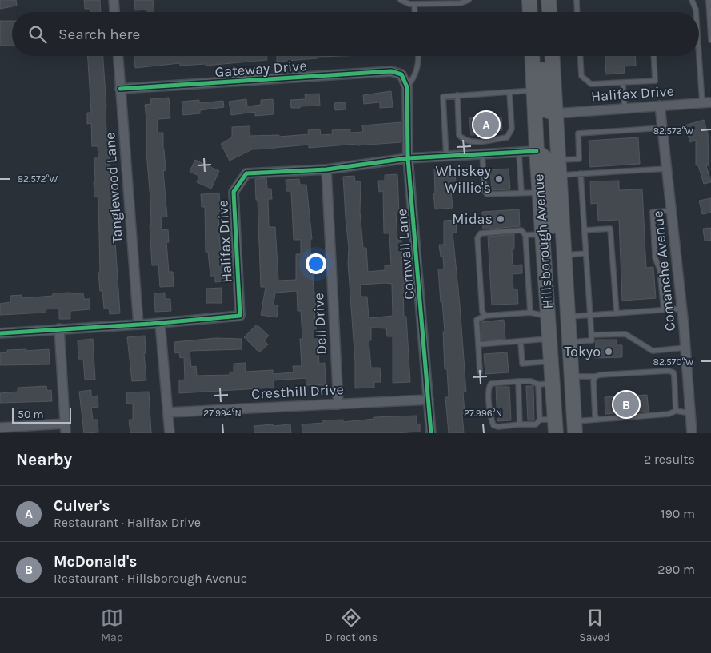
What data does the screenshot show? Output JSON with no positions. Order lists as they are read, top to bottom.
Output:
{
  "streets": {
    "main road": ["Hillsborough Avenue"],
    "street": [
      "Gateway Drive",
      "Halifax Drive",
      "Tanglewood Lane",
      "Cornwall Lane",
      "Comanche Avenue",
      "Dell Drive",
      "Cresthill Drive"
    ]
  },
  "crossings": [
    ["Gateway Drive", "Tanglewood Lane"],
    ["Gateway Drive", "Cornwall Lane"],
    ["Halifax Drive", "Tanglewood Lane"],
    ["Halifax Drive", "Hillsborough Avenue"],
    ["Halifax Drive", "Cornwall Lane"],
    ["Halifax Drive", "Comanche Avenue"],
    ["Halifax Drive", "Dell Drive"],
    ["Cornwall Lane", "Cresthill Drive"],
    ["Dell Drive", "Cresthill Drive"]
  ],
  "places": ["Whiskey Willie's", "Midas", "Tokyo"],
  "scale_bar": "50 m",
  "page": {
    "search": "Search here",
    "pins": ["A", "B"],
    "scale": "50 m",
    "heading": ["Nearby", "2 results"],
    "list": [
      {
        "mark": "A",
        "name": "Culver's",
        "note": "Restaurant · Halifax Drive",
        "value": "190 m"
      },
      {
        "mark": "B",
        "name": "McDonald's",
        "note": "Restaurant · Hillsborough Avenue",
        "value": "290 m"
      }
    ],
    "nav": ["Map", "Directions", "Saved"]
  },
  "coordinates": [
    "82.572°W",
    "82.570°W",
    "27.994°N",
    "27.996°N"
  ]
}
